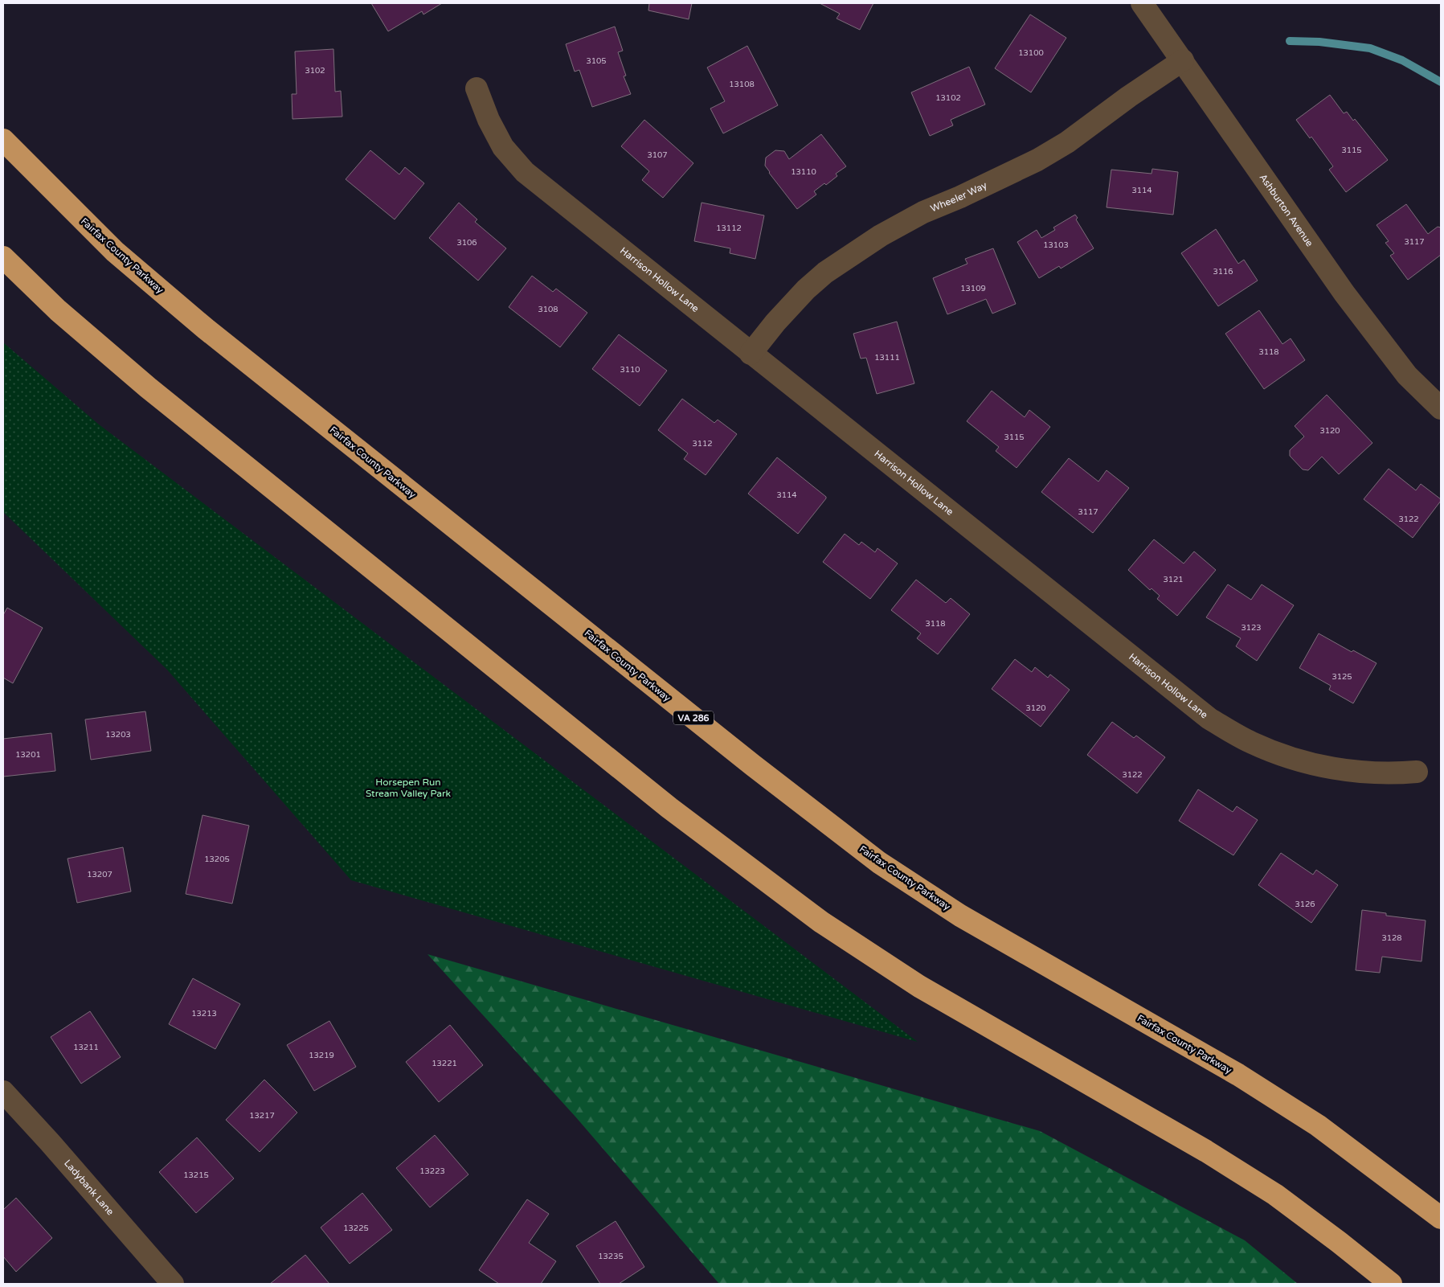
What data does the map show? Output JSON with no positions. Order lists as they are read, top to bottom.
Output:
{
  "streets": {
    "highway": ["Fairfax County Parkway", "VA 286"],
    "street": [
      "Wheeler Way",
      "Ashburton Avenue",
      "Harrison Hollow Lane",
      "Ladybank Lane"
    ]
  },
  "crossings": [
    ["Wheeler Way", "Ashburton Avenue"],
    ["Wheeler Way", "Harrison Hollow Lane"]
  ],
  "parks": ["Horsepen Run Stream Valley Park"],
  "house_numbers": [
    "13100",
    "3105",
    "3102",
    "13108",
    "13102",
    "3115",
    "3107",
    "13110",
    "3114",
    "13112",
    "3117",
    "3106",
    "13103",
    "3116",
    "13109",
    "3108",
    "3118",
    "13111",
    "3110",
    "3120",
    "3115",
    "3112",
    "3114",
    "3117",
    "3122",
    "3121",
    "3118",
    "3123",
    "3125",
    "3120",
    "13203",
    "13201",
    "3122",
    "13205",
    "13207",
    "3126",
    "3128",
    "13213",
    "13211",
    "13219",
    "13221",
    "13217",
    "13223",
    "13215",
    "13225",
    "13235"
  ]
}
